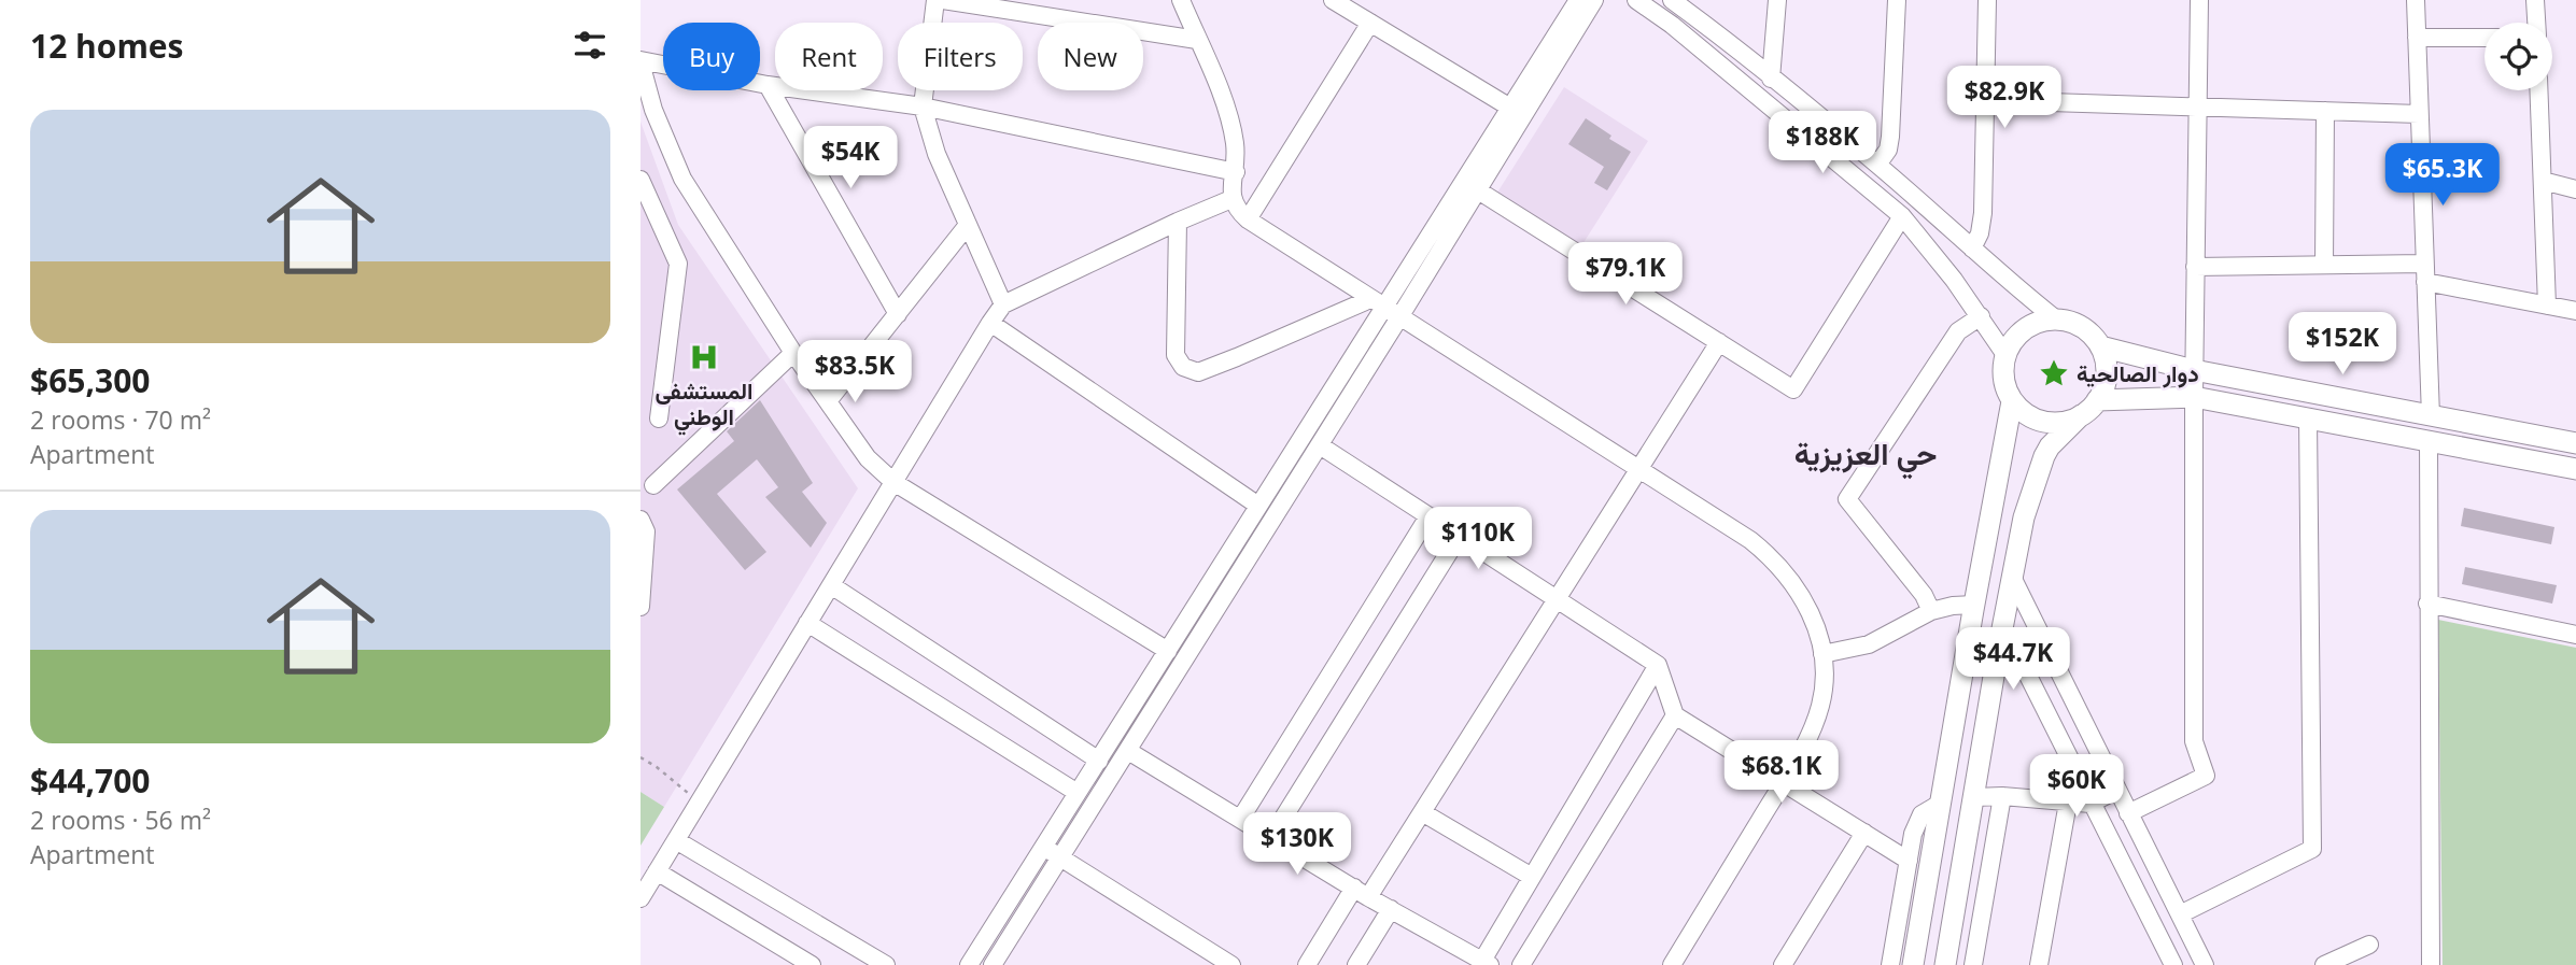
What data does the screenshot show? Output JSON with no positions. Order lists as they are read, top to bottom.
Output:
{
  "districts": ["حي العزيزية"],
  "places": {
    "hospital": ["المستشفى الوطني"],
    "place": ["دوار الصالحية"]
  },
  "page": {
    "heading": "12 homes",
    "chip": [
      "Buy",
      "Rent",
      "Filters",
      "New"
    ],
    "price": [
      "$82.9K",
      "$188K",
      "$54K",
      "$65.3K",
      "$79.1K",
      "$152K",
      "$83.5K",
      "$110K",
      "$44.7K",
      "$68.1K",
      "$60K",
      "$130K"
    ],
    "list": [
      {
        "name": "$65,300",
        "note": "2 rooms · 70 m² · Apartment"
      },
      {
        "name": "$44,700",
        "note": "2 rooms · 56 m² · Apartment"
      }
    ]
  }
}
